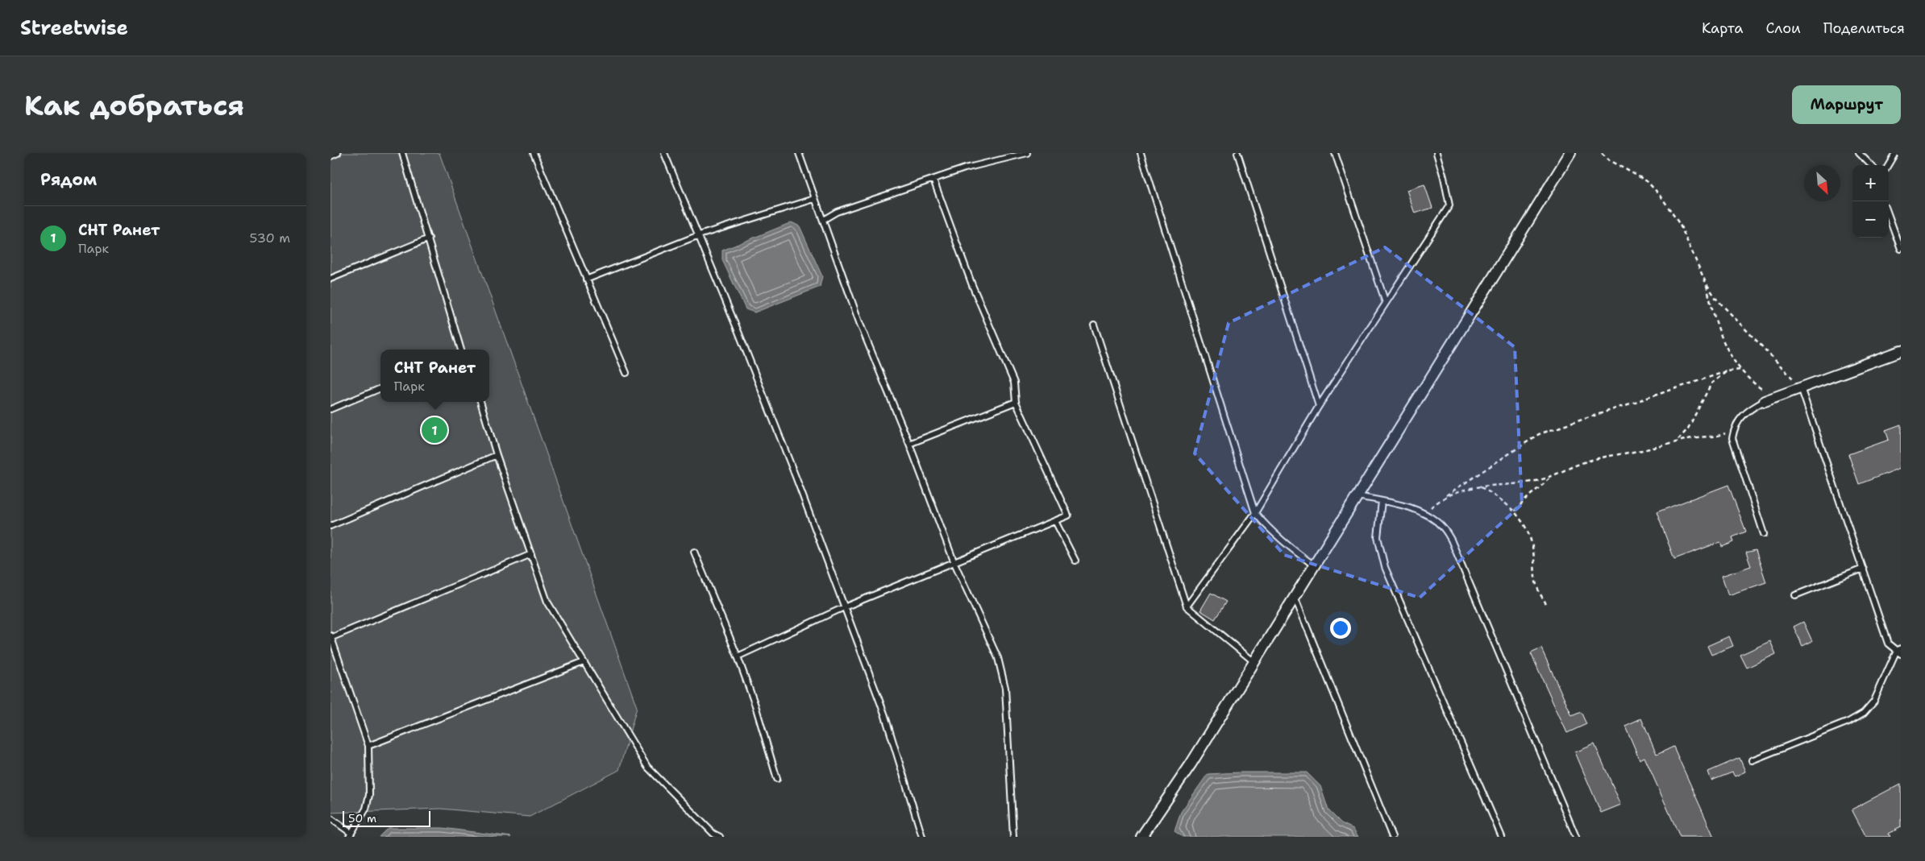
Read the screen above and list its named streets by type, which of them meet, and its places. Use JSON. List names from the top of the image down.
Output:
{
  "scale_bar": "50 m",
  "north": "bottom right",
  "page": {
    "header": "Streetwise",
    "nav": ["Карта", "Слои", "Поделиться"],
    "buttons": "Маршрут",
    "title": "Как добраться",
    "heading": "Рядом",
    "map_buttons": ["+", "−"],
    "list": [
      {
        "mark": "1",
        "name": "СНТ Ранет",
        "note": "Парк",
        "value": "530 m"
      }
    ],
    "popup": ["СНТ Ранет", "Парк"],
    "pins": "1",
    "scale": "50 m"
  }
}
